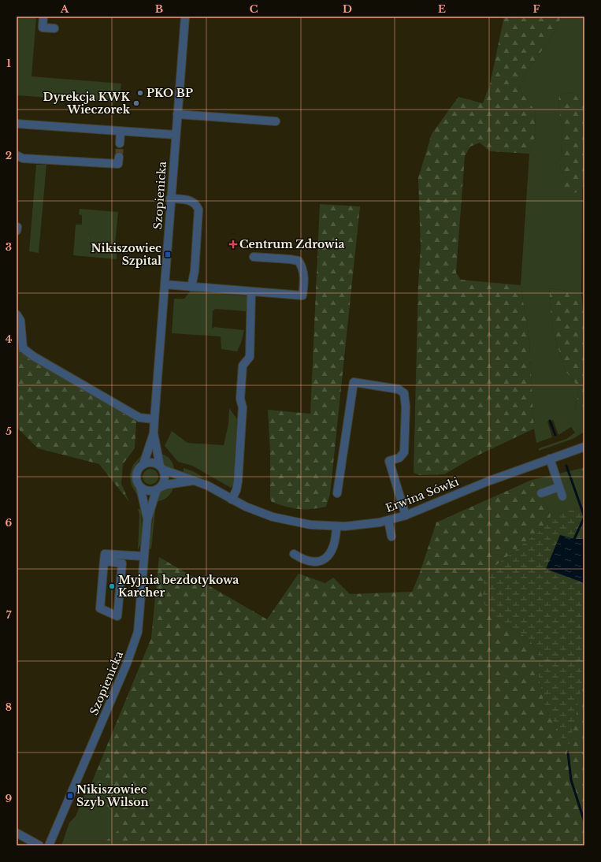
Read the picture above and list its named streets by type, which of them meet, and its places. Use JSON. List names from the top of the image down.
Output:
{
  "streets": {
    "street": ["Szopienicka", "Erwina Sówki"]
  },
  "crossings": [
    ["Szopienicka", "Erwina Sówki"]
  ],
  "places": {
    "other": ["PKO BP", "Dyrekcja KWK Wieczorek", "Myjnia bezdotykowa Karcher"],
    "health": ["Centrum Zdrowia"],
    "transit": ["Nikiszowiec Szpital", "Nikiszowiec Szyb Wilson"]
  },
  "grid": {
    "columns": [
      "A",
      "B",
      "C",
      "D",
      "E",
      "F"
    ],
    "rows": [
      "1",
      "2",
      "3",
      "4",
      "5",
      "6",
      "7",
      "8",
      "9"
    ]
  }
}
